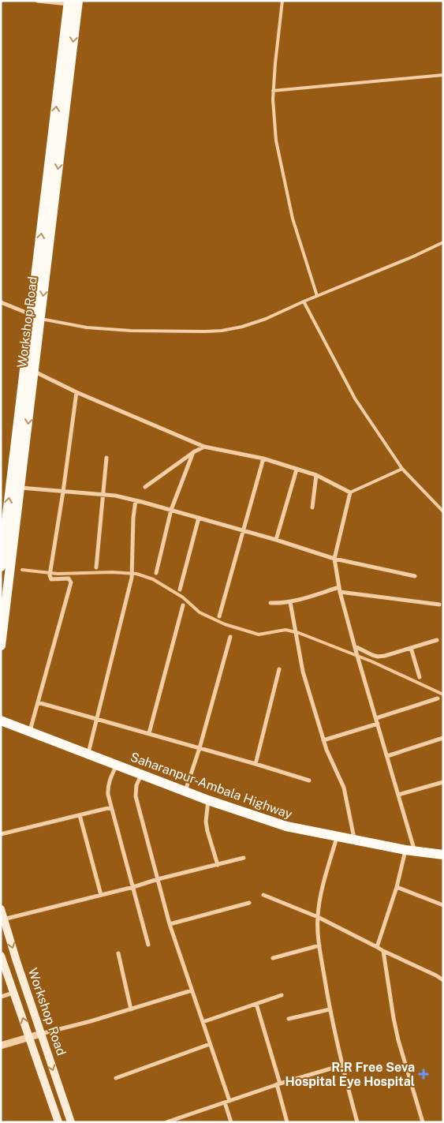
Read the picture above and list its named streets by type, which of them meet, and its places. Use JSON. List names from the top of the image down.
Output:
{
  "streets": {
    "main road": ["Workshop Road", "Saharanpur-Ambala Highway"]
  },
  "places": {
    "health": ["R.R Free Seva Hospital Eye Hospital"]
  }
}
